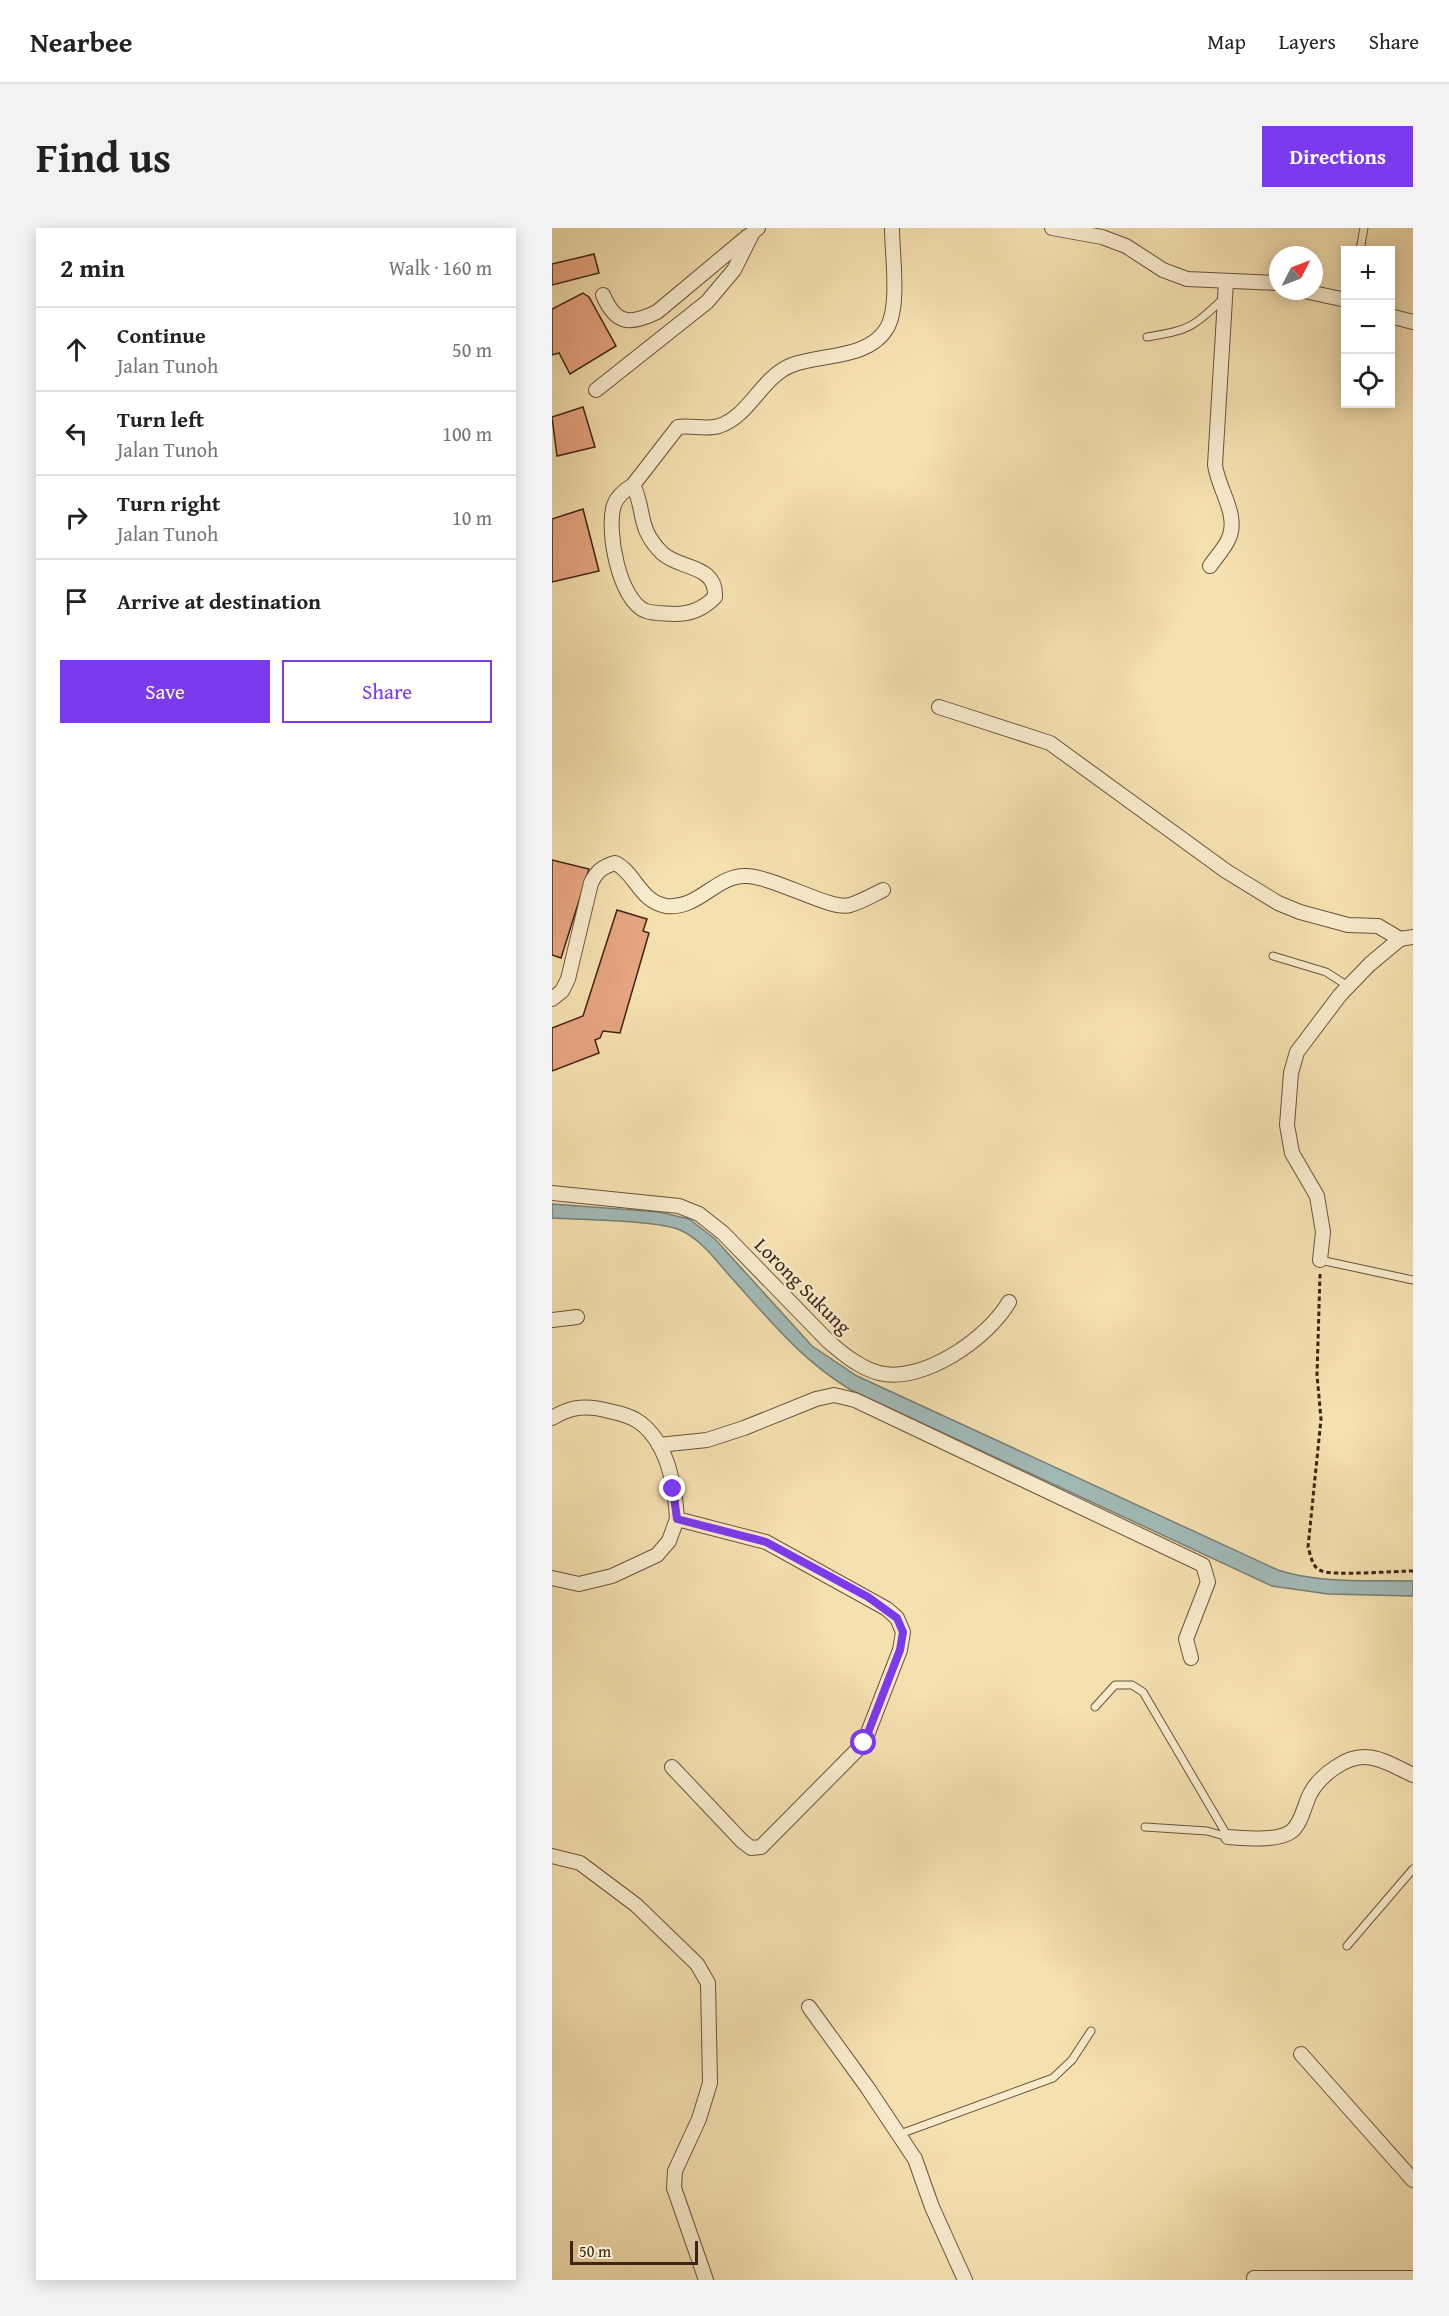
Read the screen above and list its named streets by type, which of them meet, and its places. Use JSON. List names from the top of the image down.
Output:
{
  "streets": {
    "street": ["Lorong Sukung"]
  },
  "scale_bar": "50 m",
  "north": "top right",
  "page": {
    "header": "Nearbee",
    "nav": ["Map", "Layers", "Share"],
    "title": "Find us",
    "buttons": [
      "Directions",
      ["Save", "Share"]
    ],
    "heading": ["2 min", "Walk · 160 m"],
    "map_buttons": ["+", "−"],
    "list": [
      ["Continue", "Jalan Tunoh", "50 m"],
      ["Turn left", "Jalan Tunoh", "100 m"],
      ["Turn right", "Jalan Tunoh", "10 m"],
      "Arrive at destination"
    ],
    "scale": "50 m"
  }
}
